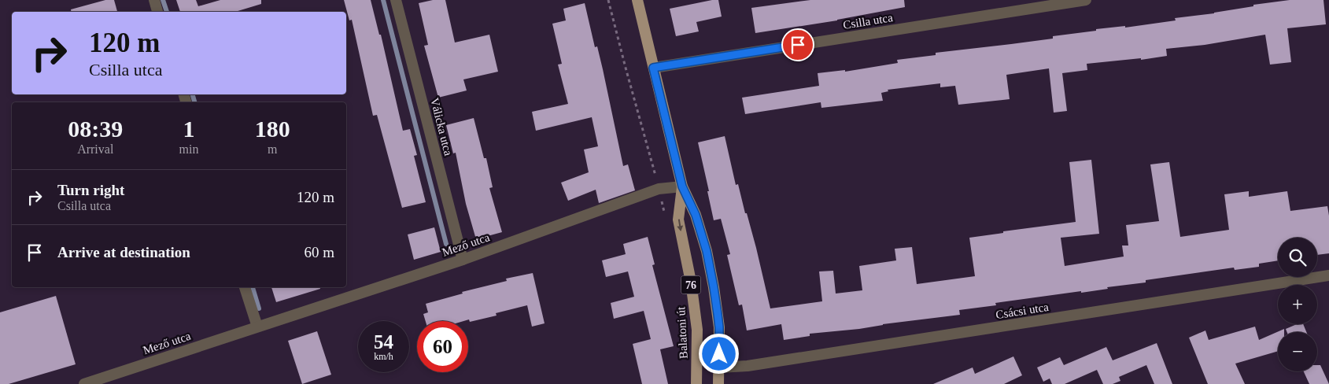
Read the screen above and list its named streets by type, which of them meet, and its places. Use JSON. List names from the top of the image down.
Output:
{
  "streets": {
    "main road": ["76", "Balatoni út"],
    "street": [
      "Csilla utca",
      "Válicka utca",
      "Mező utca",
      "Csácsi utca"
    ]
  },
  "crossings": [
    ["Csilla utca", "Balatoni út"],
    ["Válicka utca", "Mező utca"],
    ["Mező utca", "Balatoni út"],
    ["Csácsi utca", "Balatoni út"]
  ],
  "page": {
    "turn": ["120 m", "Csilla utca"],
    "eta": [
      "08:39",
      "Arrival",
      "1",
      "min",
      "180",
      "m"
    ],
    "list": [
      {
        "name": "Turn right",
        "note": "Csilla utca",
        "value": "120 m"
      },
      {
        "name": "Arrive at destination",
        "value": "60 m"
      }
    ],
    "map_buttons": ["+", "−"],
    "speed": "54 km/h",
    "limit": "60"
  }
}
